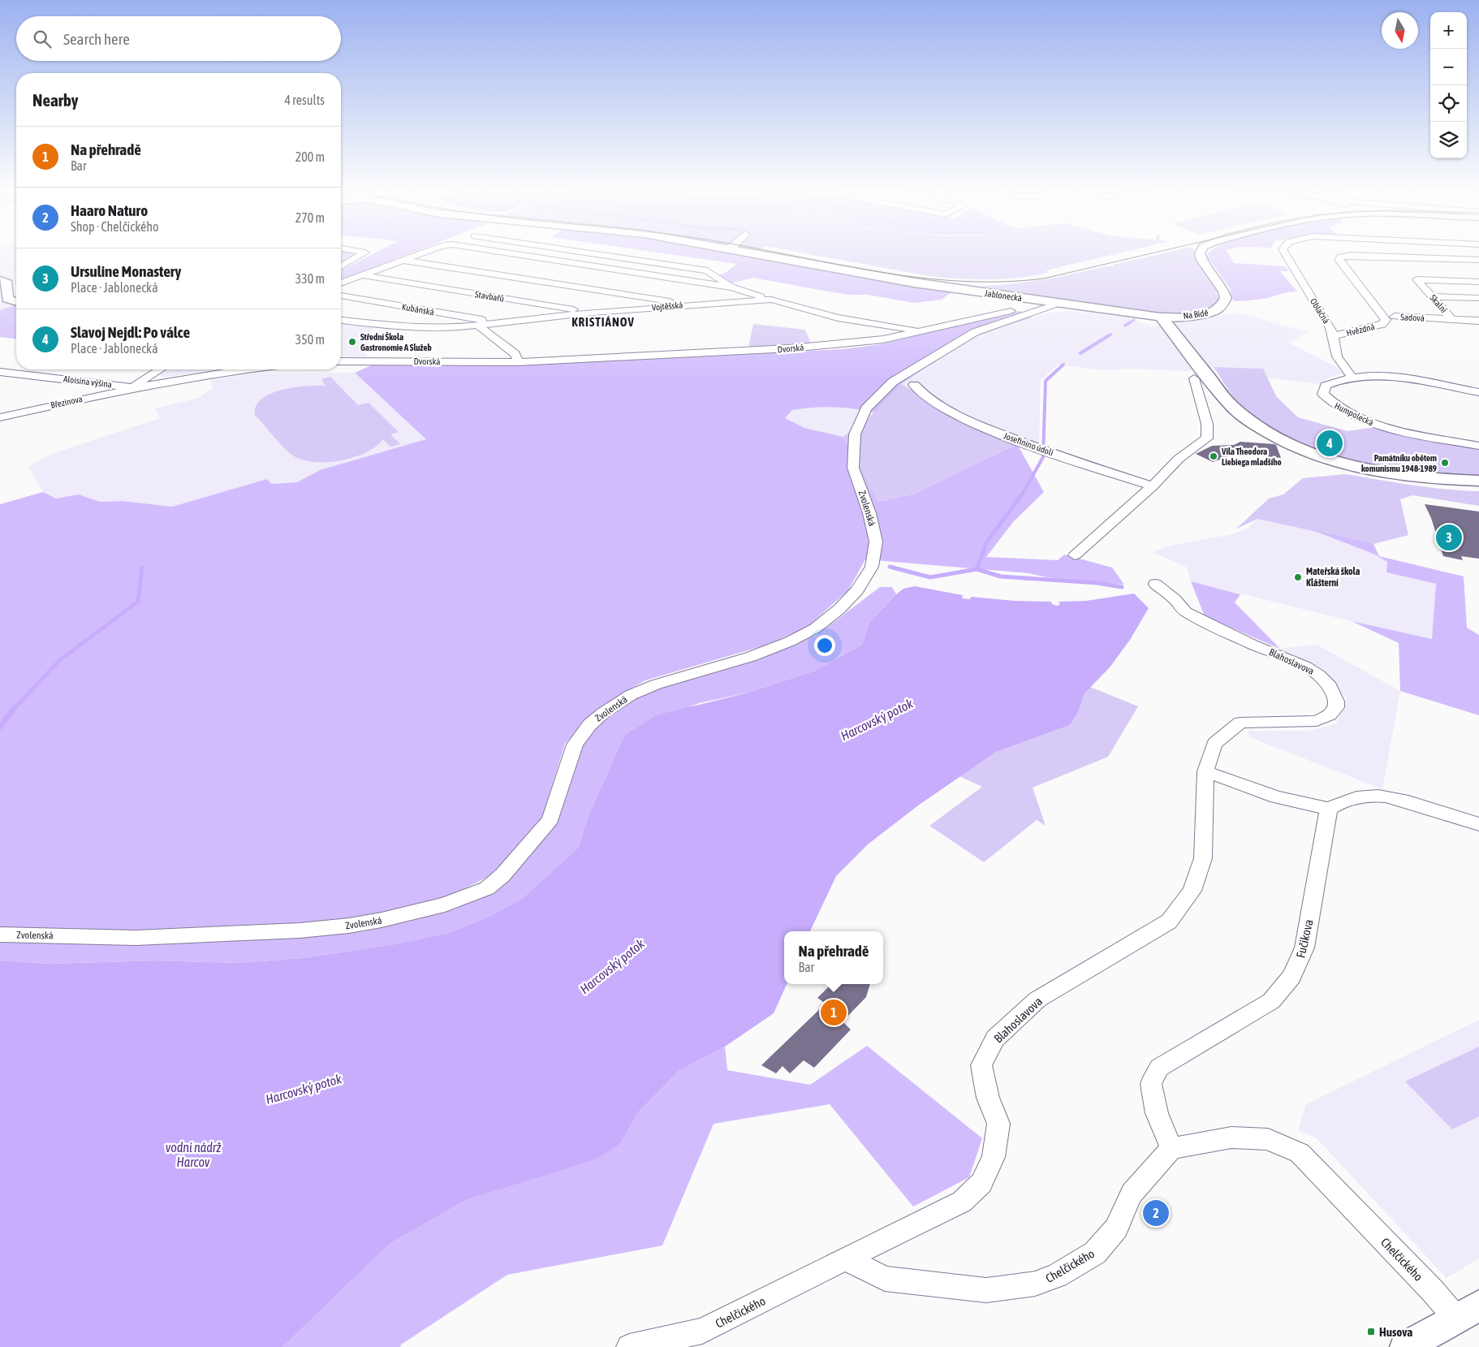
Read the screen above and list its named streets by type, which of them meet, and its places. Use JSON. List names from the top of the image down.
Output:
{
  "streets": {
    "main road": ["Jablonecká"],
    "street": [
      "Stavbařů",
      "Skalní",
      "Vojtěšská",
      "Kubánská",
      "Oblačná",
      "Na Bídě",
      "Sadová",
      "Hvězdná",
      "Dvorská",
      "Aloisina výšina",
      "Březinova",
      "Humpolecká",
      "Josefinino údolí",
      "Zvolenská",
      "Blahoslavova",
      "Fučíkova",
      "Chelčického"
    ]
  },
  "crossings": [
    ["Jablonecká", "Na Bídě"],
    ["Jablonecká", "Dvorská"],
    ["Jablonecká", "Zvolenská"],
    ["Stavbařů", "Vojtěšská"],
    ["Skalní", "Sadová"],
    ["Vojtěšská", "Kubánská"],
    ["Vojtěšská", "Dvorská"],
    ["Oblačná", "Hvězdná"],
    ["Dvorská", "Zvolenská"],
    ["Aloisina výšina", "Březinova"],
    ["Josefinino údolí", "Zvolenská"],
    ["Blahoslavova", "Chelčického"],
    ["Fučíkova", "Chelčického"]
  ],
  "districts": ["KRISTIÁNOV"],
  "water": ["Harcovský potok", "vodní nádrž Harcov"],
  "places": {
    "other": [
      "Střední Škola Gastronomie A Služeb",
      "Vila Theodora Liebiega mladšího",
      "Památníku obětem komunismu 1948-1989",
      "Mateřská škola Klášterní"
    ],
    "transit": ["Husova"]
  },
  "north": "bottom",
  "page": {
    "map_buttons": ["+", "−"],
    "search": "Search here",
    "heading": ["Nearby", "4 results"],
    "list": [
      {
        "mark": "1",
        "name": "Na přehradě",
        "note": "Bar",
        "value": "200 m"
      },
      {
        "mark": "2",
        "name": "Haaro Naturo",
        "note": "Shop · Chelčického",
        "value": "270 m"
      },
      {
        "mark": "3",
        "name": "Ursuline Monastery",
        "note": "Place · Jablonecká",
        "value": "330 m"
      },
      {
        "mark": "4",
        "name": "Slavoj Nejdl: Po válce",
        "note": "Place · Jablonecká",
        "value": "350 m"
      }
    ],
    "pins": [
      "4",
      "3",
      "1",
      "2"
    ],
    "popup": ["Na přehradě", "Bar"]
  }
}
